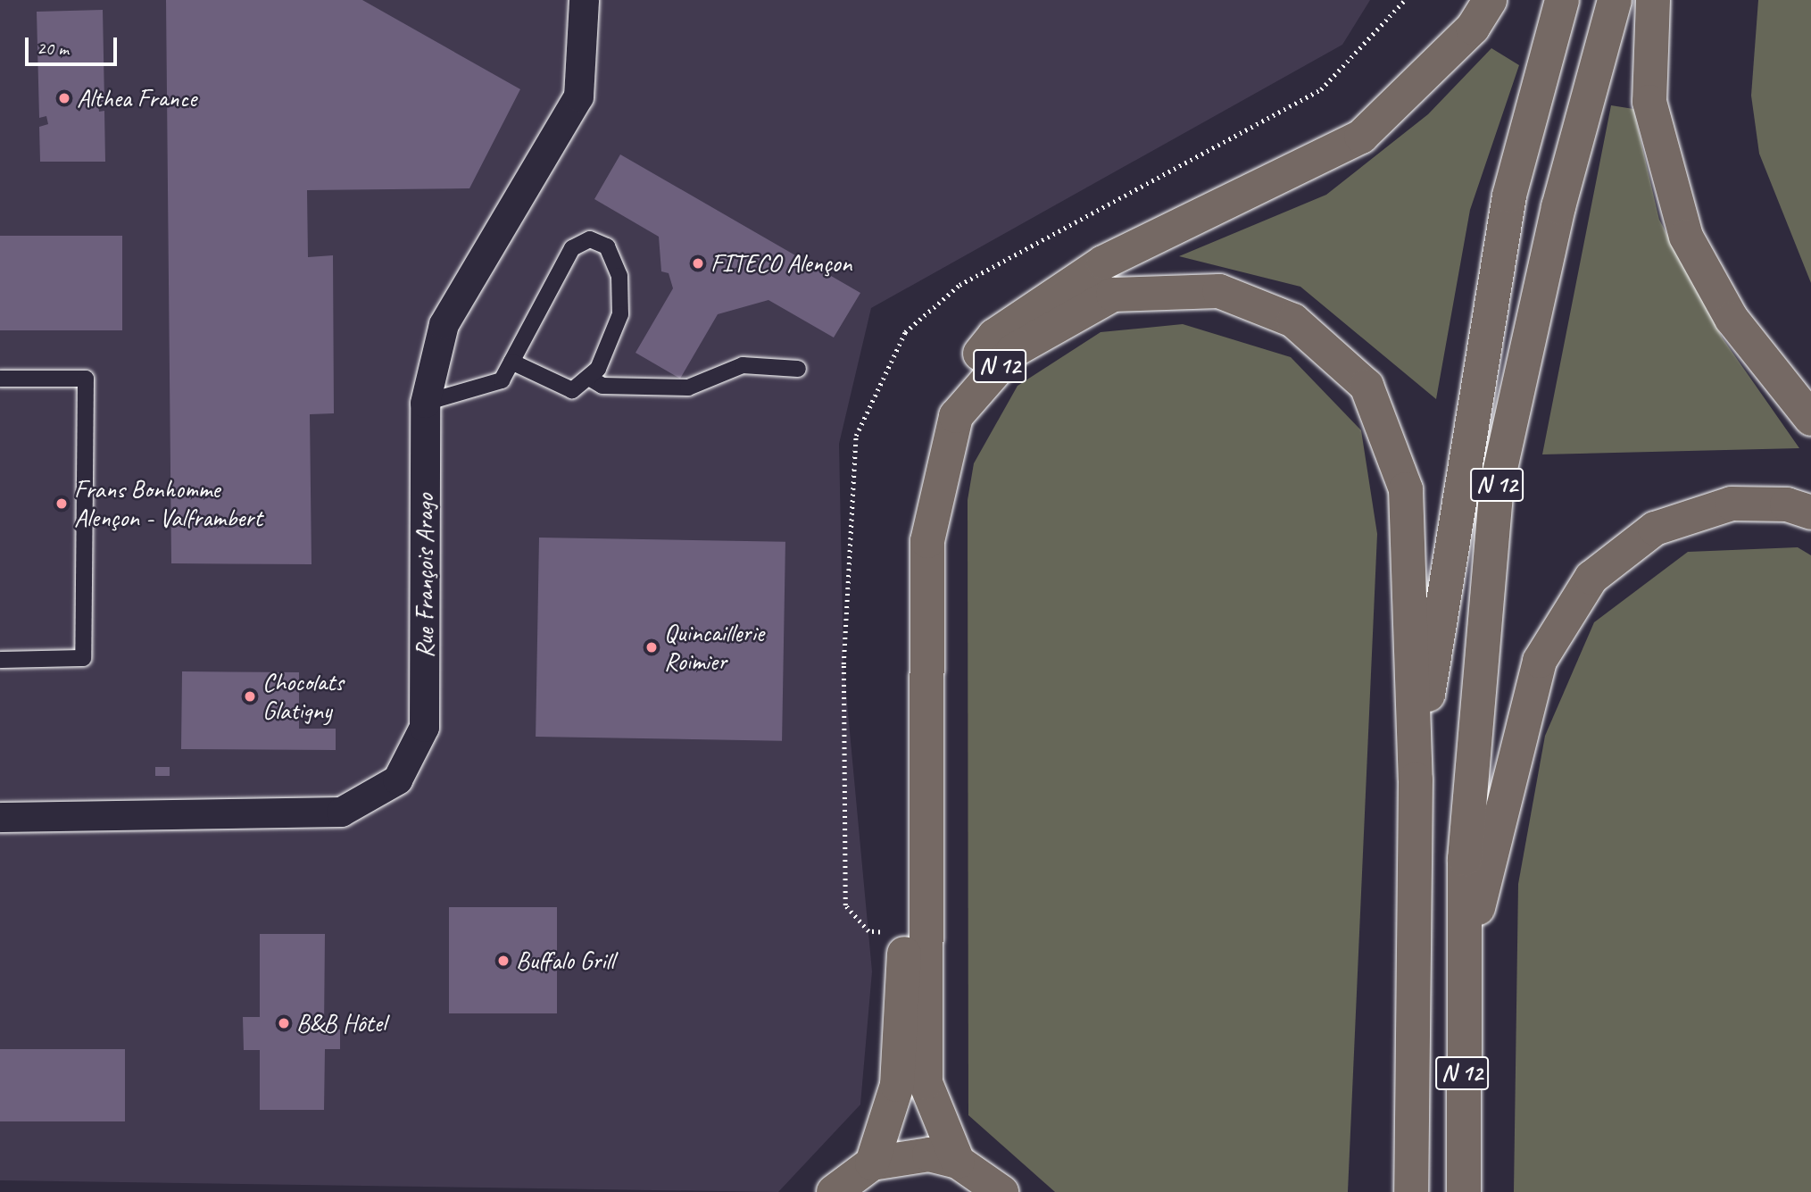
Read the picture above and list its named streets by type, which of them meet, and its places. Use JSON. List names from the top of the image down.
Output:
{
  "streets": {
    "main road": ["N 12"],
    "street": ["Rue François Arago"]
  },
  "places": [
    "Althea France",
    "FITECO Alençon",
    "Frans Bonhomme Alençon - Valframbert",
    "Quincaillerie Roimier",
    "Chocolats Glatigny",
    "Buffalo Grill",
    "B&B Hôtel"
  ],
  "scale_bar": "20 m"
}
